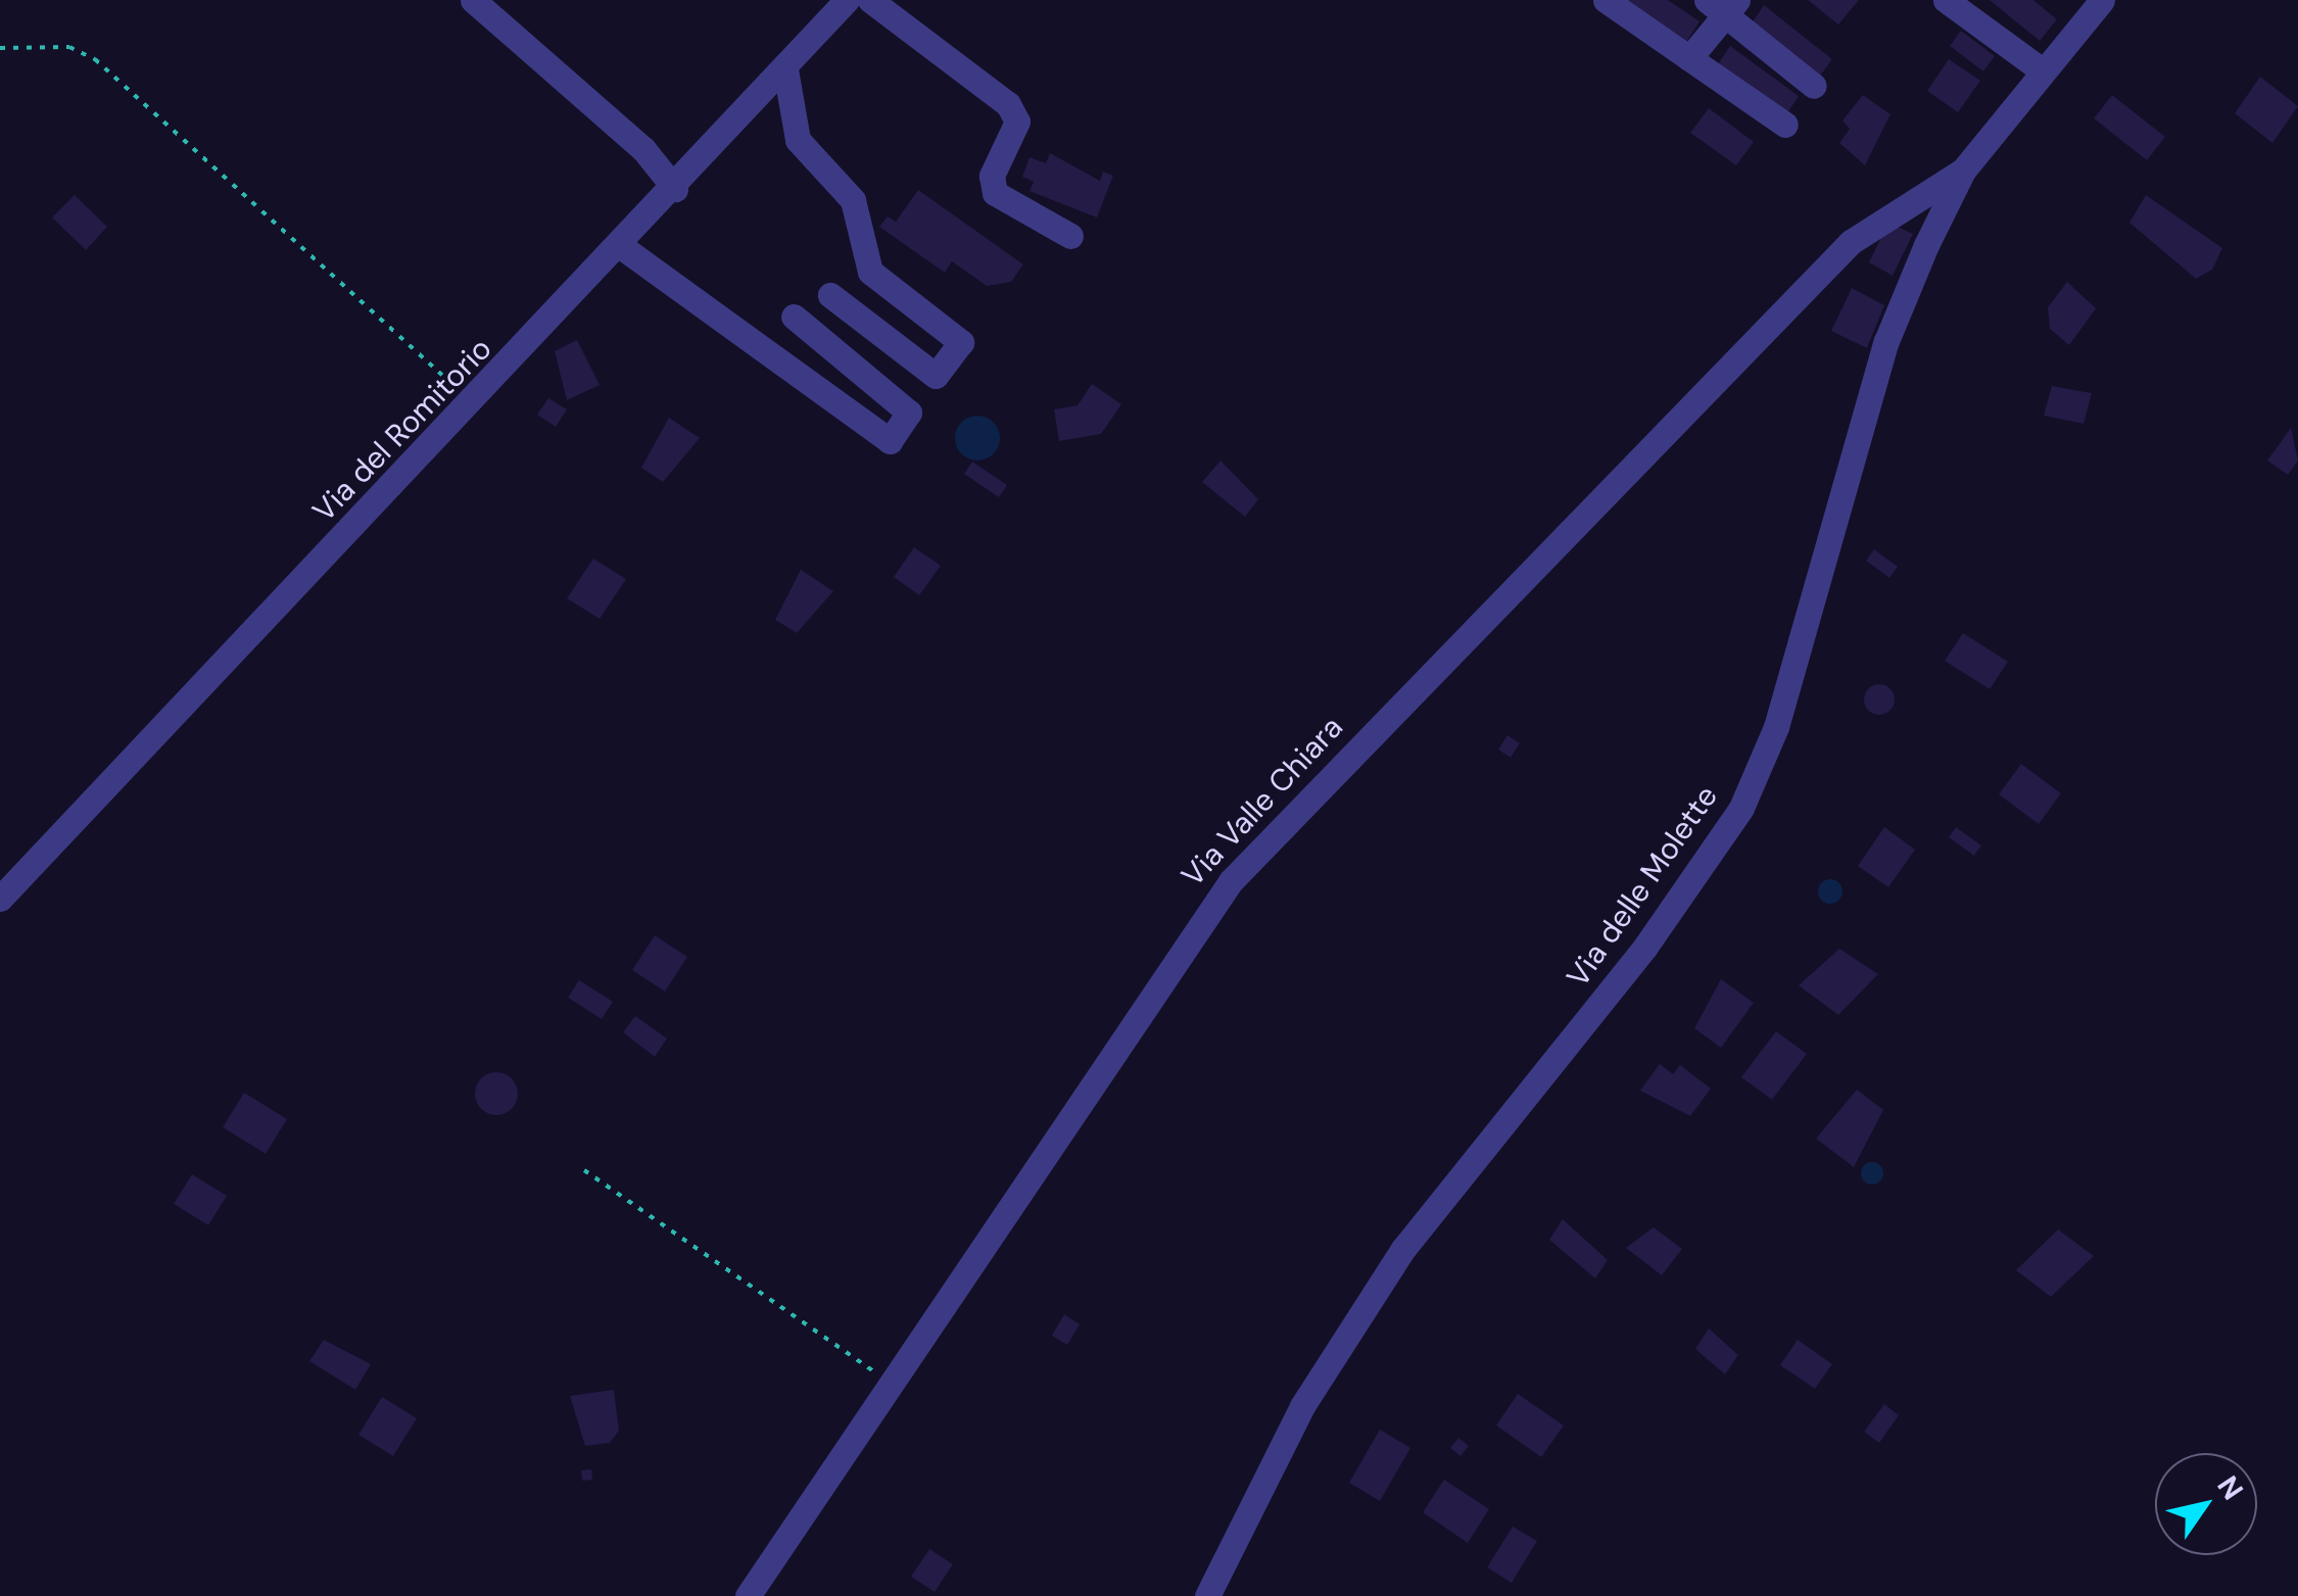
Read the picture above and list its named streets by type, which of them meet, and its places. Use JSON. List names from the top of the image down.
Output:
{
  "streets": {
    "street": ["Via del Romitorio", "Via Valle Chiara", "Via delle Molette"]
  },
  "crossings": [
    ["Via Valle Chiara", "Via delle Molette"]
  ],
  "north": "top right"
}
